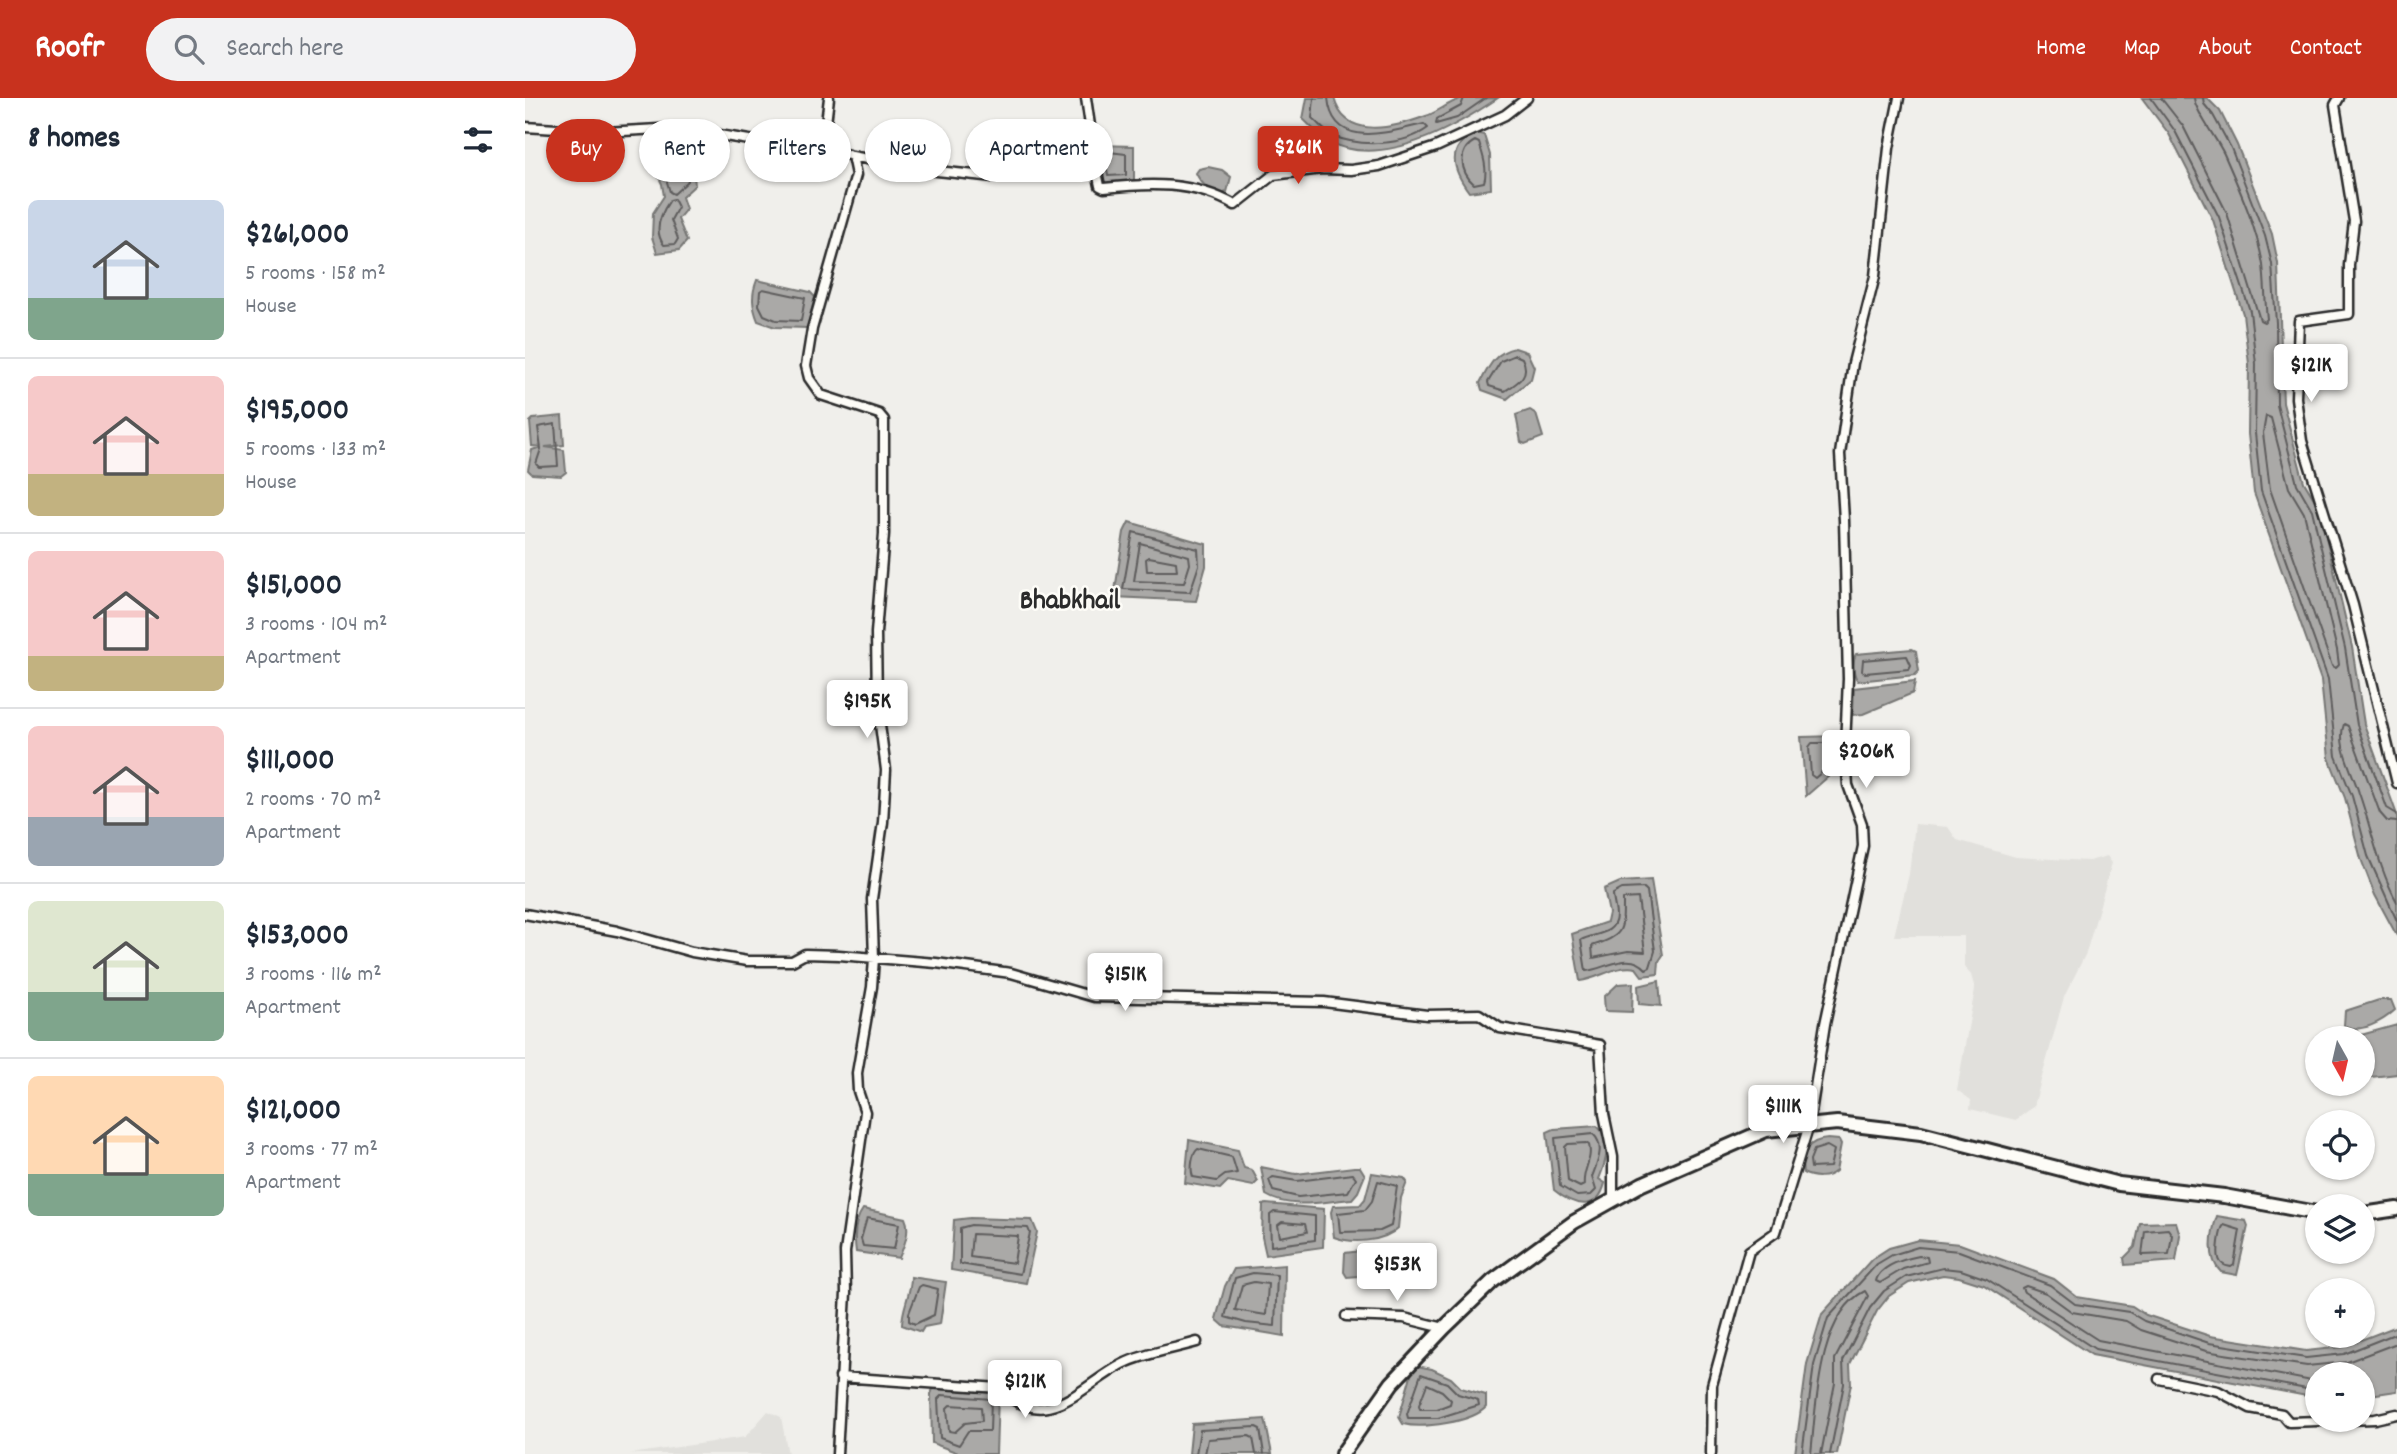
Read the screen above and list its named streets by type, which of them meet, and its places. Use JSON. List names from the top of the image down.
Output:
{
  "districts": ["Bhabkhail"],
  "north": "bottom",
  "page": {
    "header": "Roofr",
    "search": "Search here",
    "nav": [
      "Home",
      "Map",
      "About",
      "Contact"
    ],
    "heading": "8 homes",
    "chip": [
      "Buy",
      "Rent",
      "Filters",
      "New",
      "Apartment"
    ],
    "price": [
      "$261K",
      "$121K",
      "$195K",
      "$206K",
      "$151K",
      "$111K",
      "$153K",
      "$121K"
    ],
    "list": [
      {
        "name": "$261,000",
        "note": "5 rooms · 158 m² · House"
      },
      {
        "name": "$195,000",
        "note": "5 rooms · 133 m² · House"
      },
      {
        "name": "$151,000",
        "note": "3 rooms · 104 m² · Apartment"
      },
      {
        "name": "$111,000",
        "note": "2 rooms · 70 m² · Apartment"
      },
      {
        "name": "$153,000",
        "note": "3 rooms · 116 m² · Apartment"
      },
      {
        "name": "$121,000",
        "note": "3 rooms · 77 m² · Apartment"
      }
    ],
    "map_buttons": ["+", "−"]
  }
}
